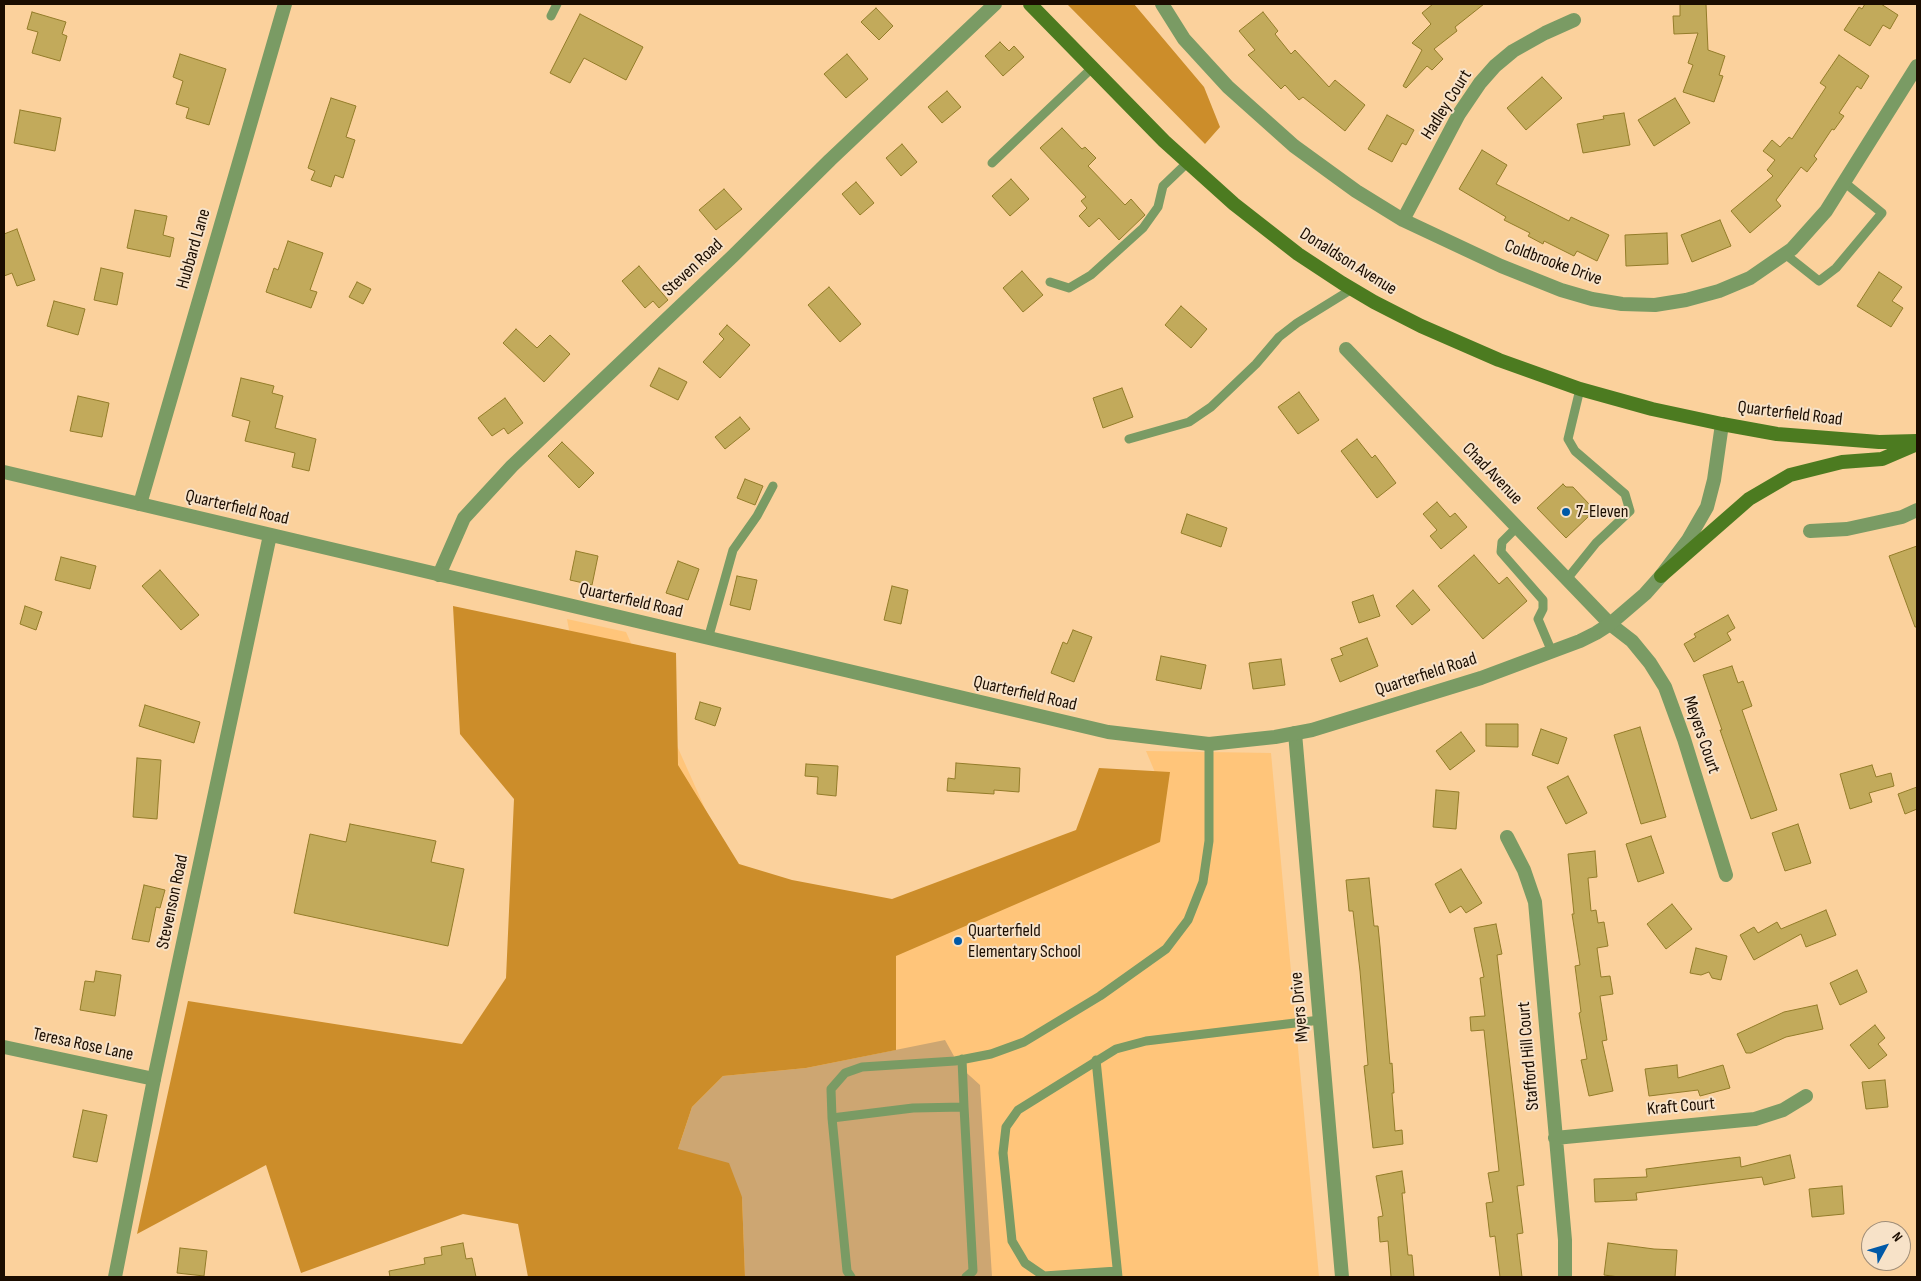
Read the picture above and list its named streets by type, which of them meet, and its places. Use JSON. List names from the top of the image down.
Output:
{
  "streets": {
    "main road": ["Donaldson Avenue", "Quarterfield Road"],
    "street": [
      "Hadley Court",
      "Hubbard Lane",
      "Coldbrooke Drive",
      "Steven Road",
      "Chad Avenue",
      "Meyers Court",
      "Stevenson Road",
      "Myers Drive",
      "Teresa Rose Lane",
      "Stafford Hill Court",
      "Kraft Court"
    ]
  },
  "crossings": [
    ["Hadley Court", "Coldbrooke Drive"],
    ["Hubbard Lane", "Quarterfield Road"],
    ["Donaldson Avenue", "Quarterfield Road"],
    ["Steven Road", "Quarterfield Road"],
    ["Quarterfield Road", "Chad Avenue"],
    ["Quarterfield Road", "Meyers Court"],
    ["Quarterfield Road", "Stevenson Road"],
    ["Quarterfield Road", "Myers Drive"],
    ["Chad Avenue", "Meyers Court"],
    ["Stevenson Road", "Teresa Rose Lane"],
    ["Stafford Hill Court", "Kraft Court"]
  ],
  "places": ["7-Eleven", "Quarterfield Elementary School"],
  "north": "top right"
}
